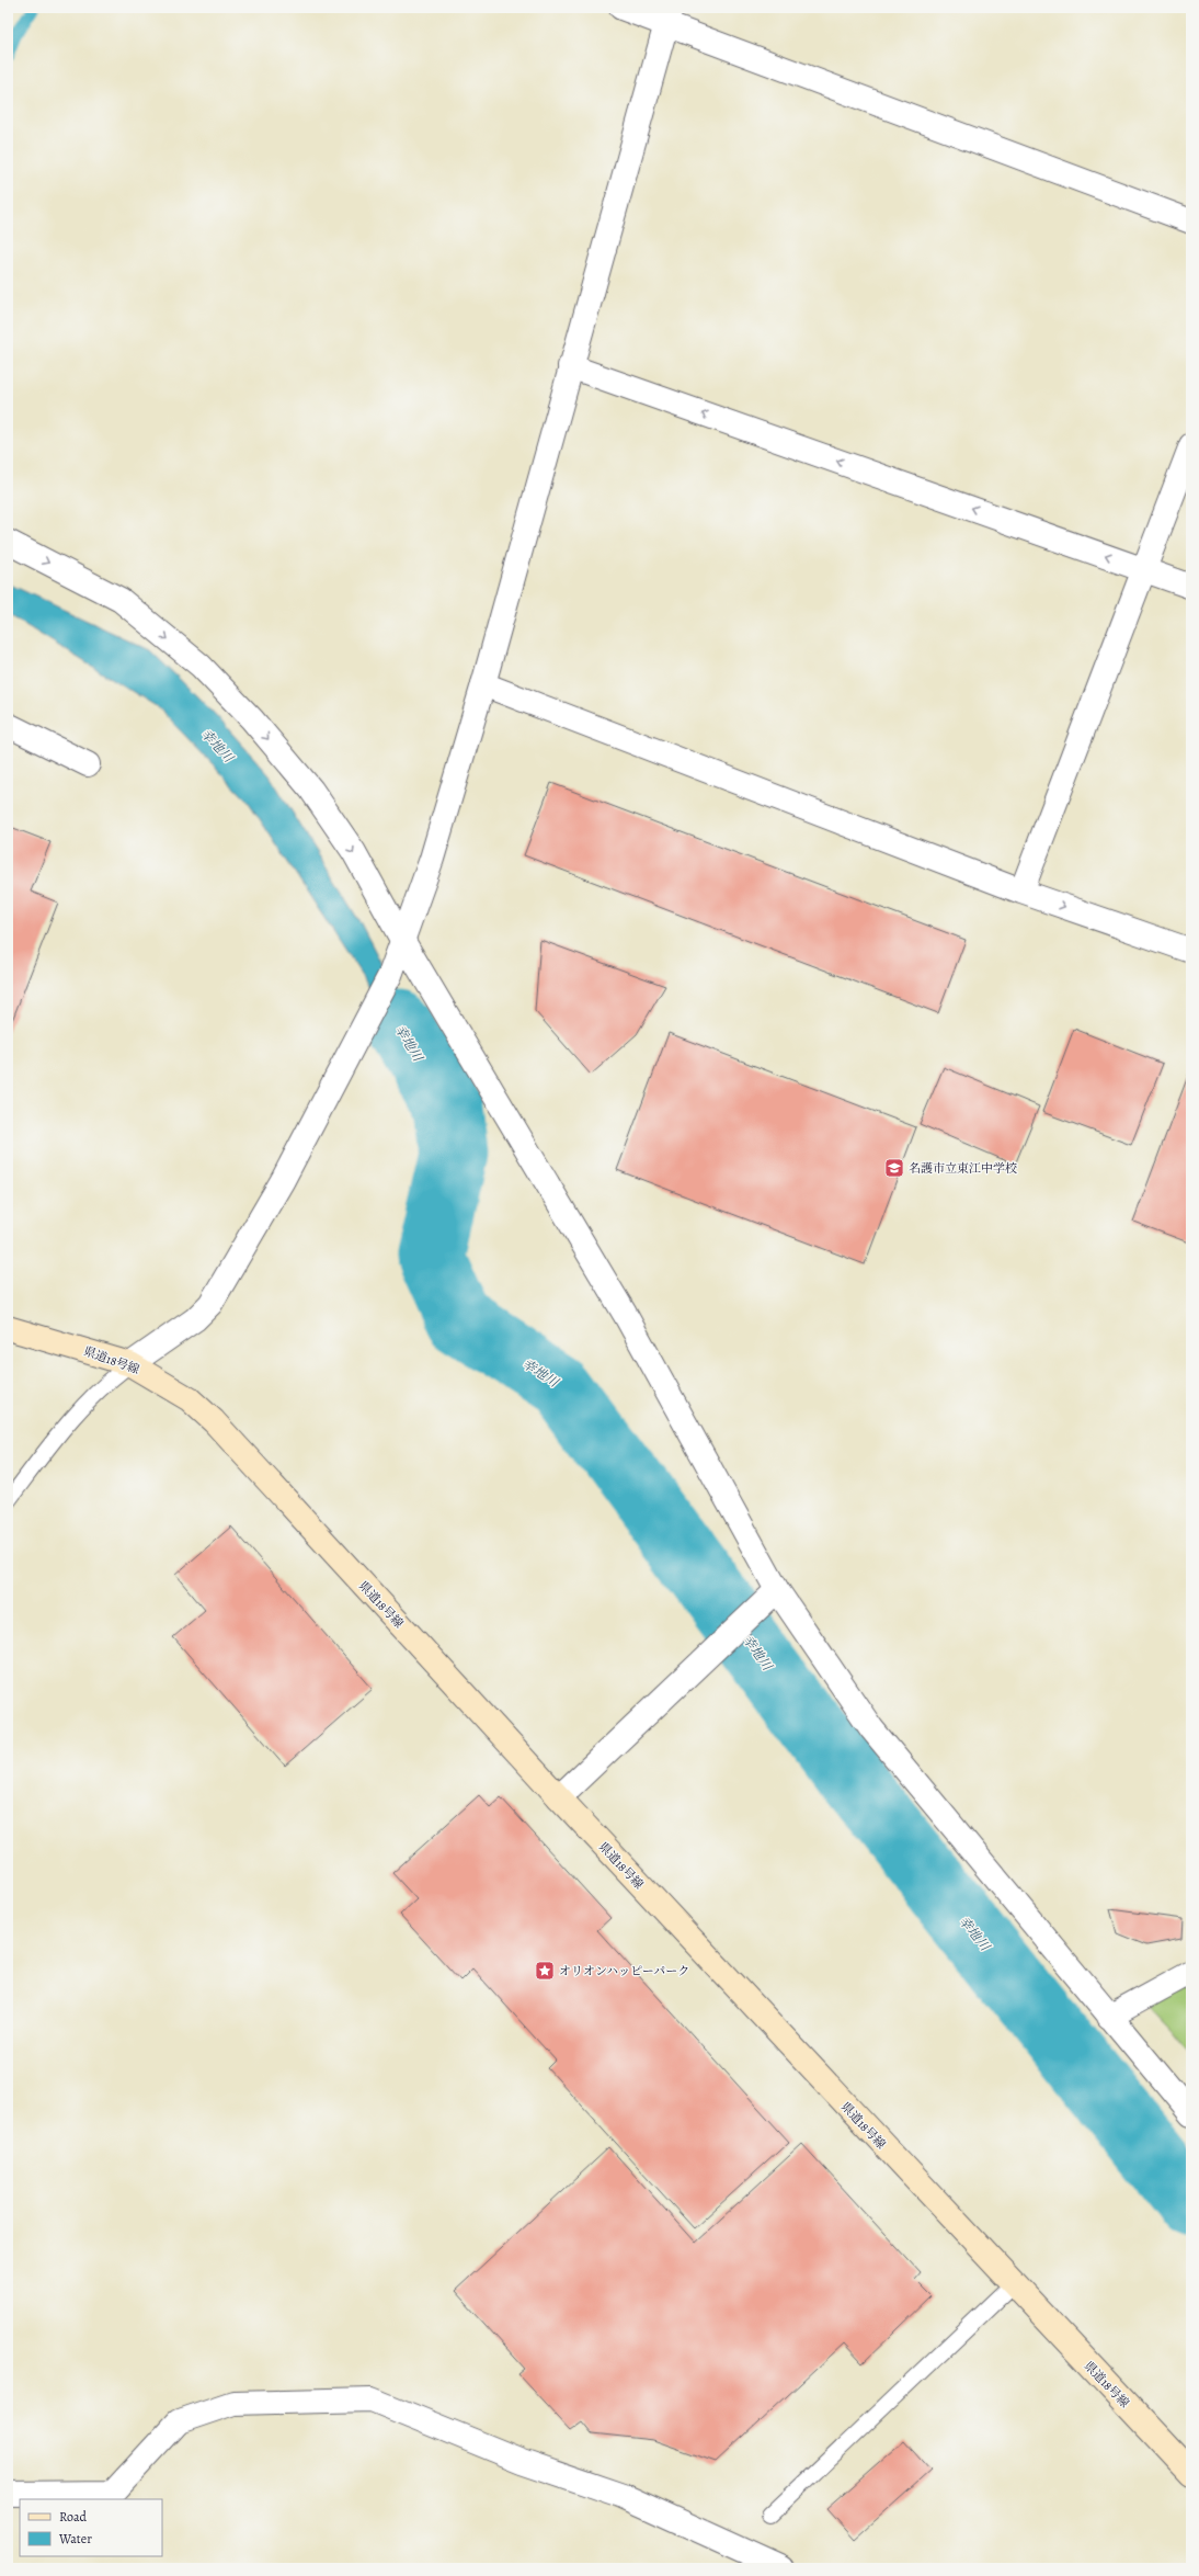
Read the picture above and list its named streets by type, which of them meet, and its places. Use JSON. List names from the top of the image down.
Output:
{
  "streets": {
    "main road": ["県道18号線"]
  },
  "water": ["幸地川"],
  "places": {
    "school or university": ["名護市立東江中学校"],
    "place": ["オリオンハッピーパーク"]
  },
  "legend": ["Road", "Water"]
}
